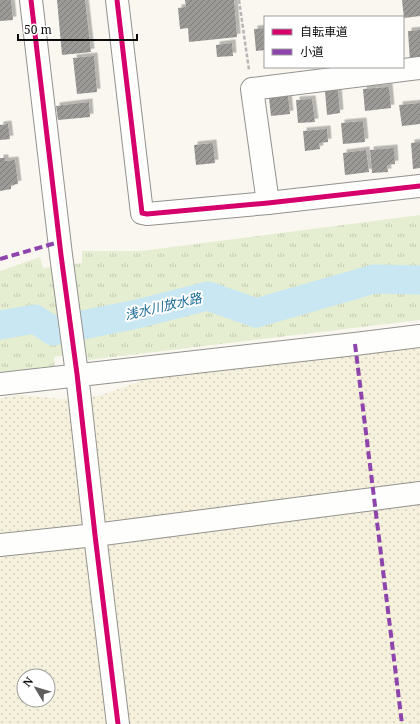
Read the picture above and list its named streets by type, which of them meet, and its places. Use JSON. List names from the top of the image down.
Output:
{
  "water": ["浅水川放水路"],
  "legend": ["自転車道", "小道"],
  "scale_bar": "50 m",
  "north": "top left"
}
